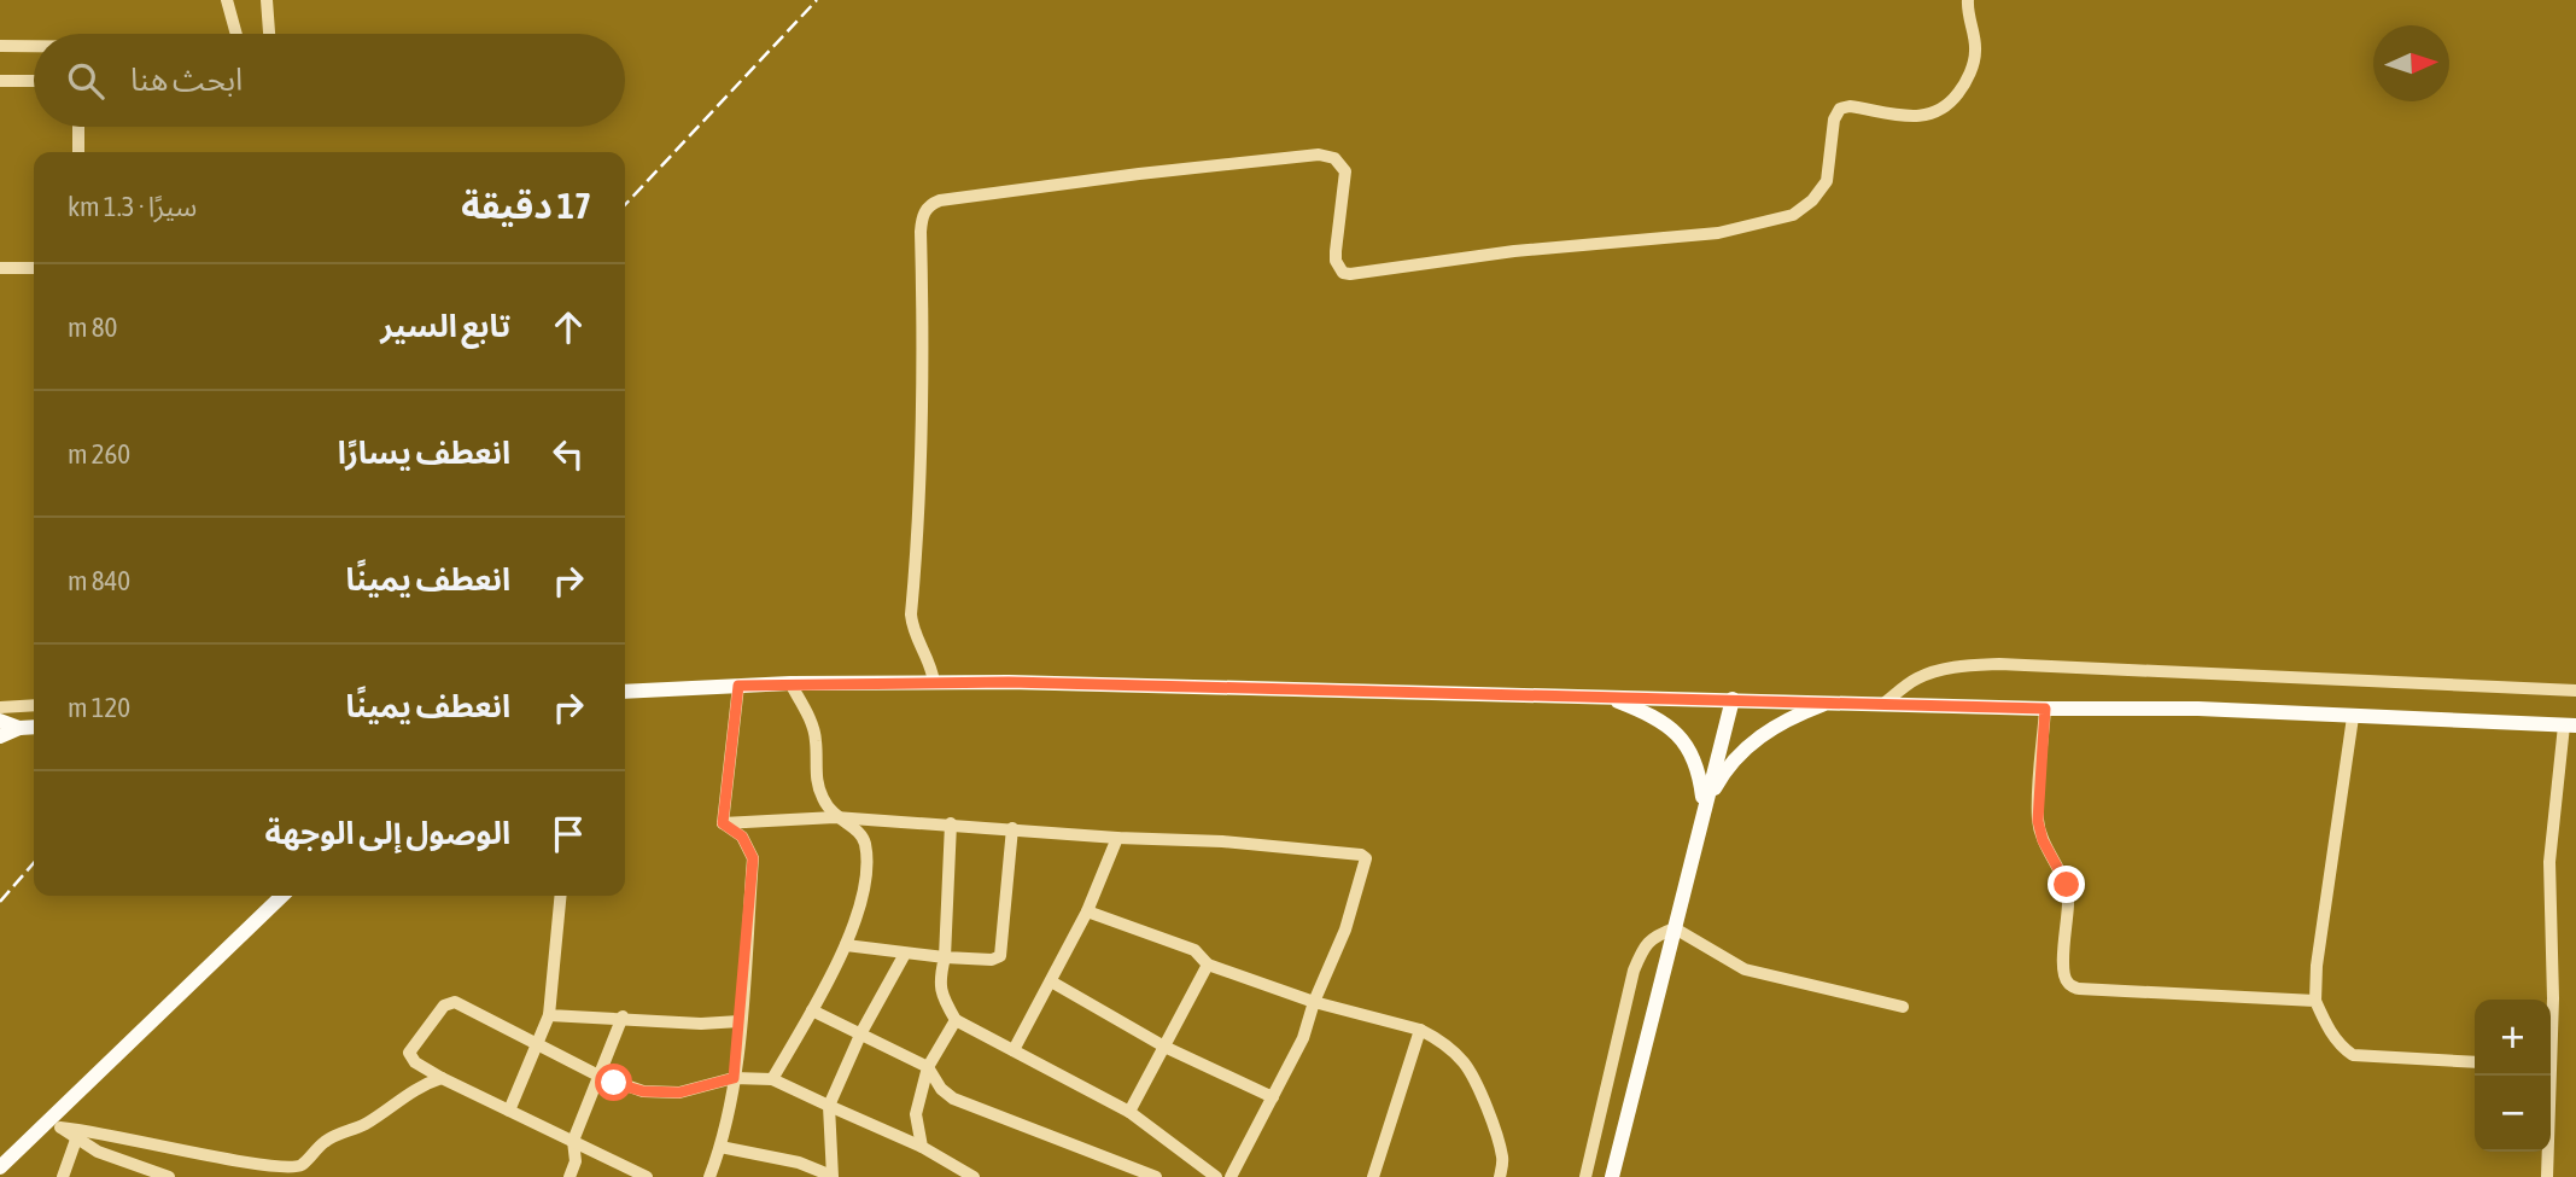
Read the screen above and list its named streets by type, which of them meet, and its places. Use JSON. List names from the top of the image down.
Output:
{
  "north": "right",
  "page": {
    "search": "ابحث هنا",
    "heading": ["17 دقيقة", "سيرًا · 1.3 km"],
    "list": [
      ["تابع السير", "80 m"],
      ["انعطف يسارًا", "260 m"],
      ["انعطف يمينًا", "840 m"],
      ["انعطف يمينًا", "120 m"],
      "الوصول إلى الوجهة"
    ],
    "map_buttons": ["+", "−"]
  }
}
